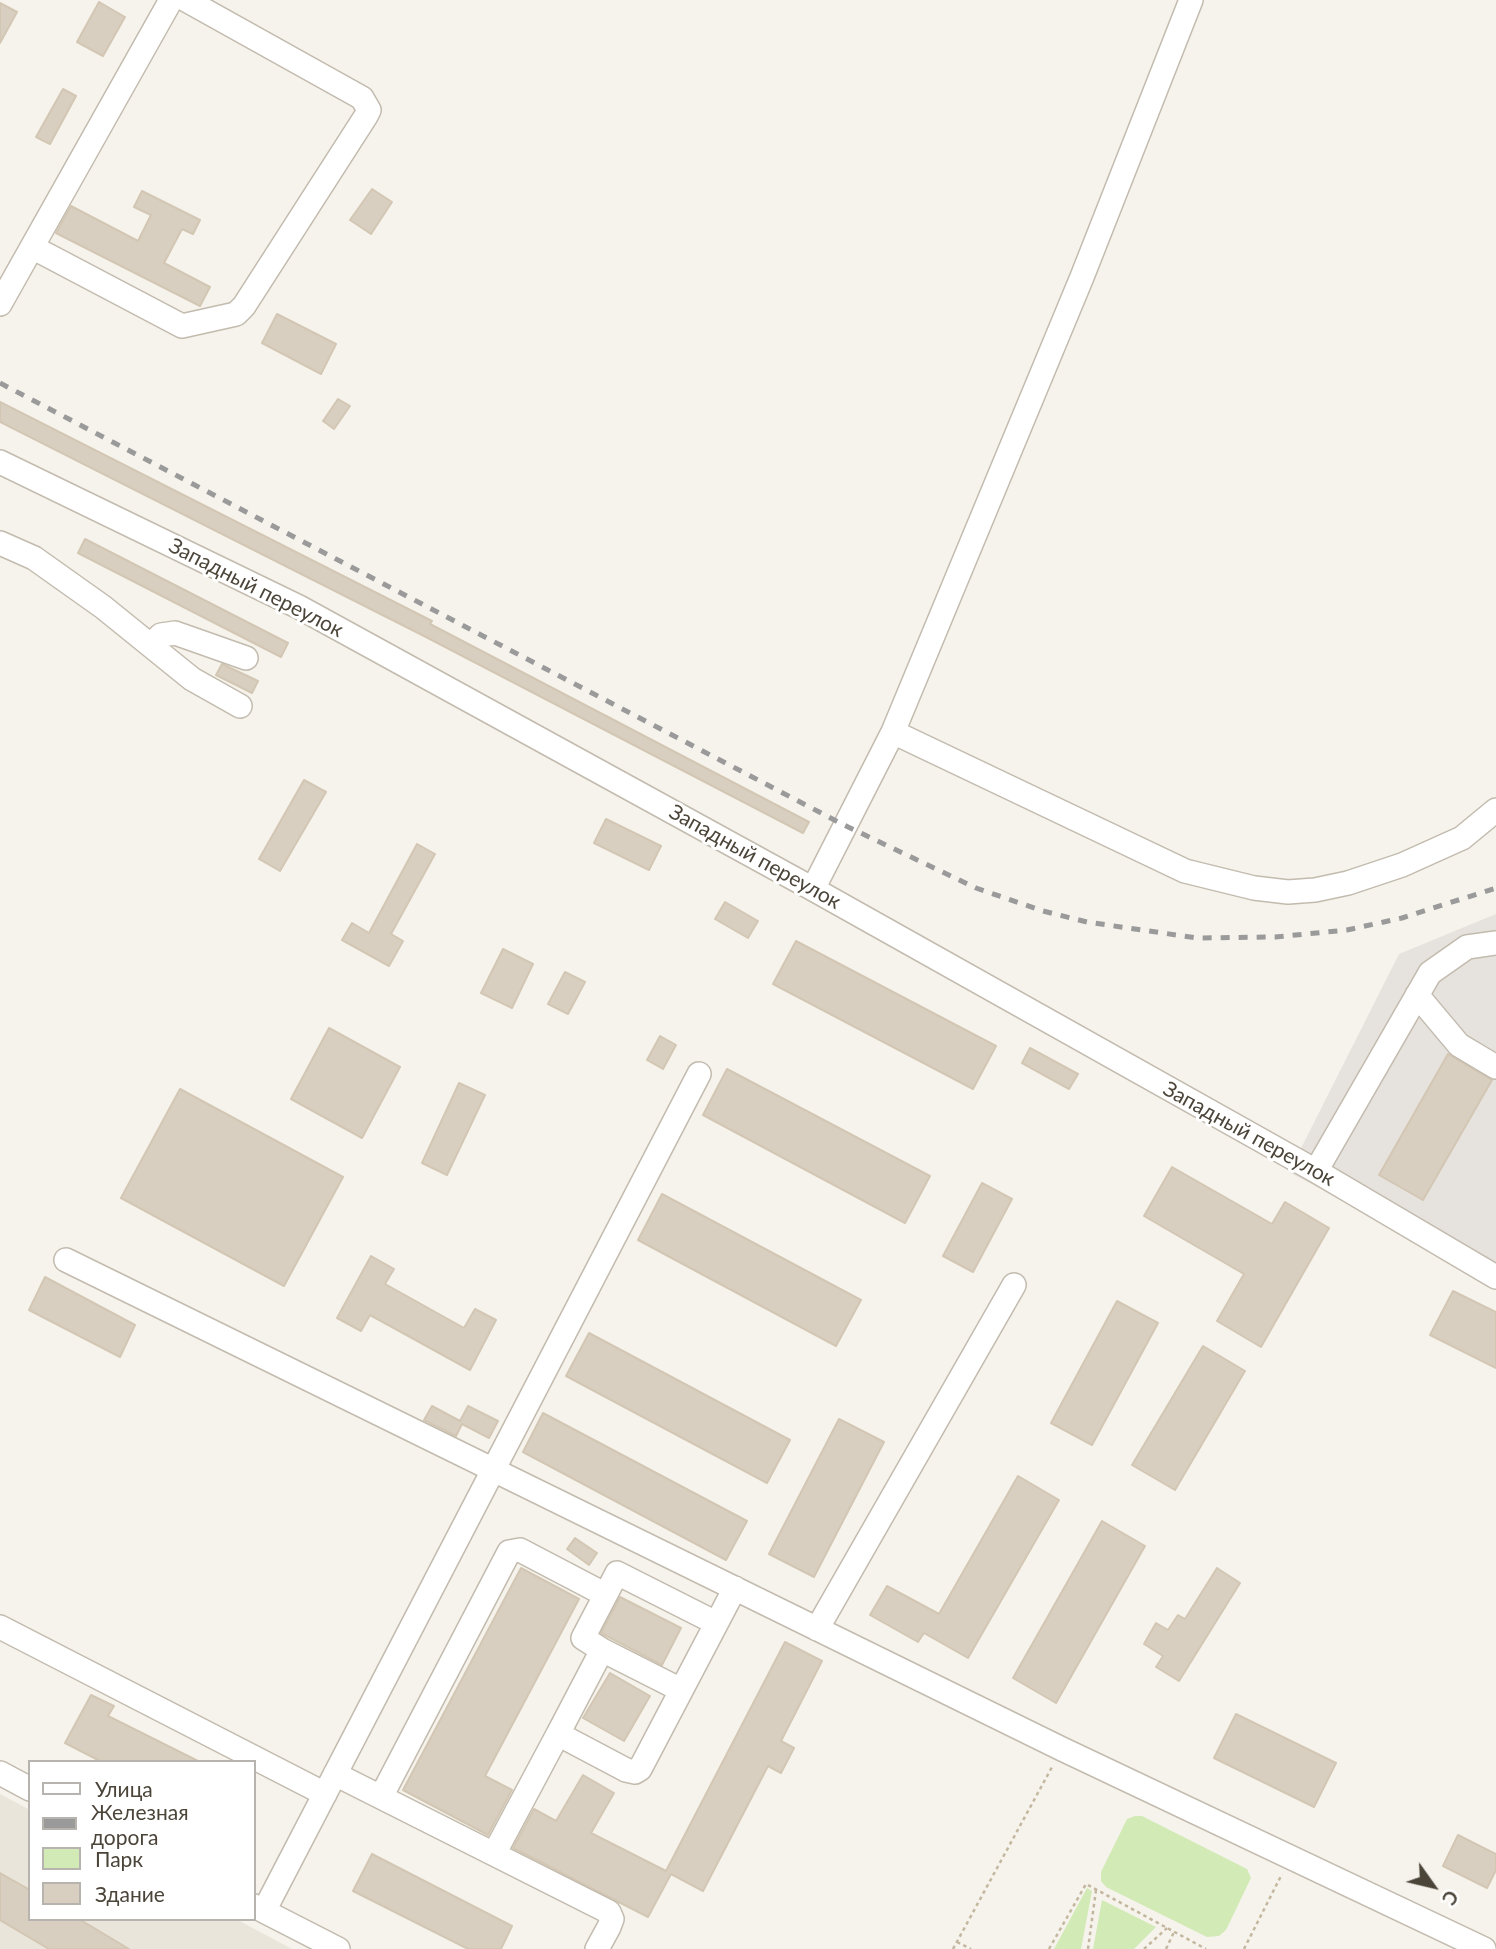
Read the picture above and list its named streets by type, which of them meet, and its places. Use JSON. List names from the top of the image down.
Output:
{
  "streets": {
    "street": ["Западный переулок"]
  },
  "legend": [
    "Улица",
    "Железная дорога",
    "Парк",
    "Здание"
  ],
  "north": "bottom right"
}
